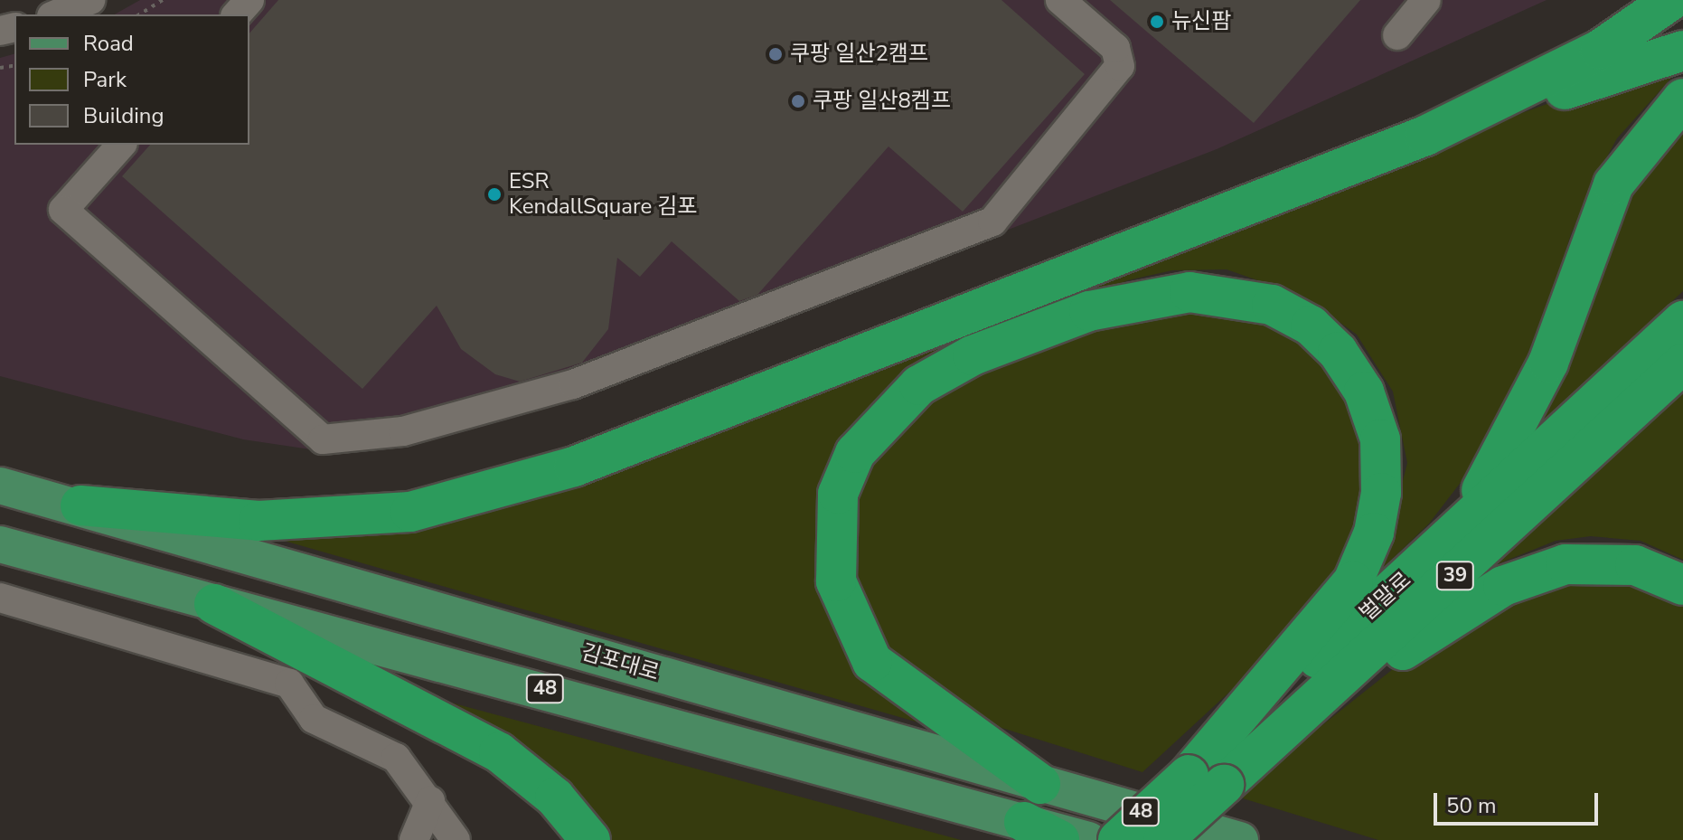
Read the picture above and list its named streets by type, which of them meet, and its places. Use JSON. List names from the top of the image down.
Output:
{
  "streets": {
    "highway": ["39", "벌말로"],
    "main road": ["김포대로", "48"]
  },
  "places": [
    "뉴신팜",
    "쿠팡 일산2캠프",
    "쿠팡 일산8켐프",
    "ESR KendallSquare 김포"
  ],
  "legend": ["Road", "Park", "Building"],
  "scale_bar": "50 m"
}
